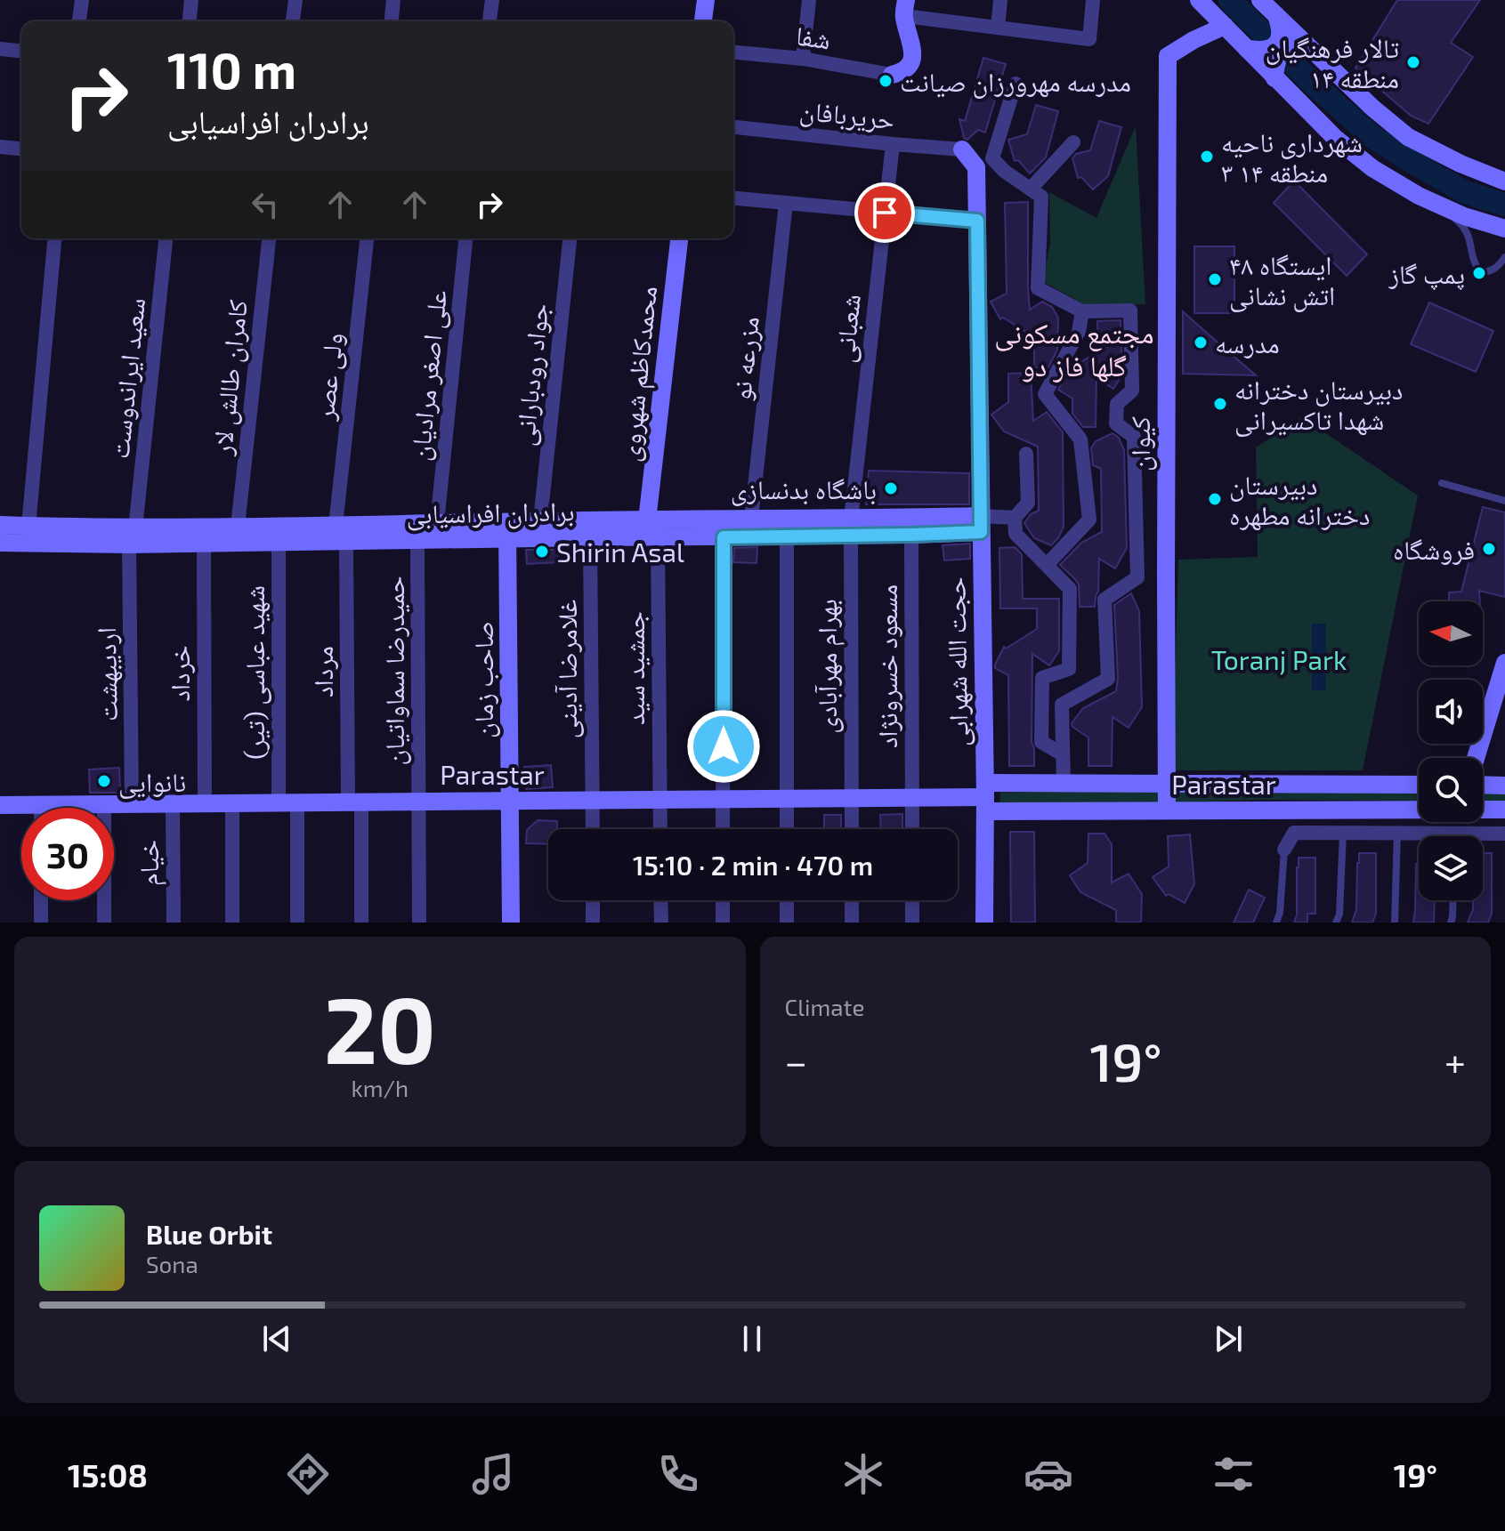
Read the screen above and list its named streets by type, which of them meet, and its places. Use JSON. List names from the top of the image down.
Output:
{
  "streets": {
    "street": [
      "شفا",
      "حریربافان",
      "شعبانی",
      "مزرعه نو",
      "محمدکاظم شهروی",
      "جواد رودبارانی",
      "علی اصغر مرادیان",
      "ولی عصر",
      "کامران طالش لار",
      "سعید ایراندوست",
      "کیوان",
      "برادران افراسیابی",
      "حجت الله شهرابی",
      "بهرام مهرآبادی",
      "مسعود خسرونژاد",
      "جمشید سید",
      "غلامرضا آدینی",
      "حمیدرضا سماواتیان",
      "مرداد",
      "شهید عباسی (تیر)",
      "خرداد",
      "اردیبهشت",
      "صاحب زمان",
      "Parastar",
      "خیام"
    ]
  },
  "crossings": [
    ["حریربافان", "شعبانی"],
    ["حریربافان", "حجت الله شهرابی"],
    ["شعبانی", "برادران افراسیابی"],
    ["شعبانی", "بهرام مهرآبادی"],
    ["مزرعه نو", "برادران افراسیابی"],
    ["محمدکاظم شهروی", "برادران افراسیابی"],
    ["جواد رودبارانی", "برادران افراسیابی"],
    ["علی اصغر مرادیان", "برادران افراسیابی"],
    ["ولی عصر", "برادران افراسیابی"],
    ["ولی عصر", "مرداد"],
    ["کامران طالش لار", "برادران افراسیابی"],
    ["سعید ایراندوست", "برادران افراسیابی"],
    ["سعید ایراندوست", "اردیبهشت"],
    ["کیوان", "Parastar"],
    ["برادران افراسیابی", "حجت الله شهرابی"],
    ["برادران افراسیابی", "بهرام مهرآبادی"],
    ["برادران افراسیابی", "مسعود خسرونژاد"],
    ["برادران افراسیابی", "جمشید سید"],
    ["برادران افراسیابی", "غلامرضا آدینی"],
    ["برادران افراسیابی", "حمیدرضا سماواتیان"],
    ["برادران افراسیابی", "مرداد"],
    ["برادران افراسیابی", "شهید عباسی (تیر)"],
    ["برادران افراسیابی", "خرداد"],
    ["برادران افراسیابی", "اردیبهشت"],
    ["برادران افراسیابی", "صاحب زمان"],
    ["حجت الله شهرابی", "Parastar"],
    ["بهرام مهرآبادی", "Parastar"],
    ["مسعود خسرونژاد", "Parastar"],
    ["جمشید سید", "Parastar"],
    ["غلامرضا آدینی", "Parastar"],
    ["حمیدرضا سماواتیان", "Parastar"],
    ["مرداد", "Parastar"],
    ["شهید عباسی (تیر)", "Parastar"],
    ["خرداد", "Parastar"],
    ["اردیبهشت", "Parastar"],
    ["صاحب زمان", "Parastar"],
    ["Parastar", "خیام"]
  ],
  "districts": ["مجتمع مسکونی گلها فاز دو"],
  "parks": ["Toranj Park"],
  "places": [
    "تالار فرهنگیان منطقه ۱۴",
    "مدرسه مهرورزان صیانت",
    "شهرداری ناحیه ۳ منطقه ۱۴",
    "پمپ گاز",
    "ایستگاه ۴۸ اتش نشانی",
    "مدرسه",
    "دبیرستان دخترانه شهدا تاکسیرانی",
    "باشگاه بدنسازی",
    "دبیرستان دخترانه مطهره",
    "فروشگاه",
    "Shirin Asal",
    "نانوایی"
  ],
  "north": "left",
  "page": {
    "turn": ["110 m", "برادران افراسیابی"],
    "limit": "30",
    "trip": "15:10 · 2 min · 470 m",
    "tile": [
      ["20", "km/h"],
      "Climate"
    ],
    "heat": ["−", "19°", "+"],
    "song": ["Blue Orbit", "Sona"],
    "tabs": ["15:08", "19°"]
  }
}
